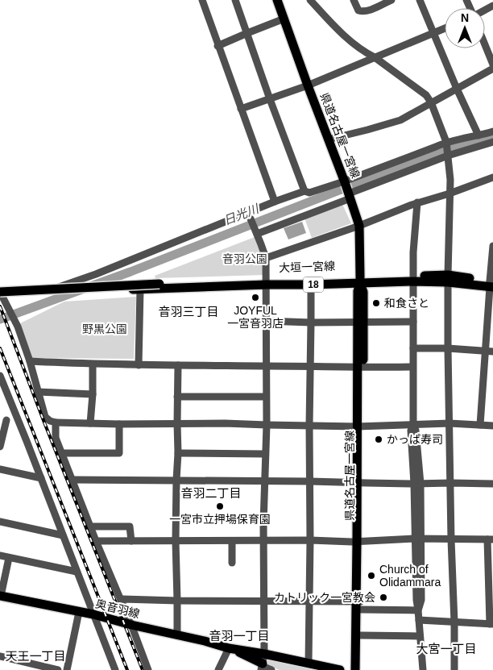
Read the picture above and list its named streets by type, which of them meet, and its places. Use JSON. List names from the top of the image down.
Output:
{
  "streets": {
    "main road": [
      "県道名古屋一宮線",
      "大垣一宮線",
      "18",
      "奥音羽線"
    ]
  },
  "crossings": [
    ["県道名古屋一宮線", "大垣一宮線"]
  ],
  "districts": [
    "音羽三丁目",
    "音羽二丁目",
    "音羽一丁目",
    "大宮一丁目",
    "天王一丁目"
  ],
  "water": ["日光川"],
  "parks": ["音羽公園", "野黒公園"],
  "places": [
    "JOYFUL 一宮音羽店",
    "和食さと",
    "かっぱ寿司",
    "一宮市立押場保育園",
    "Church of Olidammara",
    "カトリック一宮教会"
  ],
  "north": "top"
}
